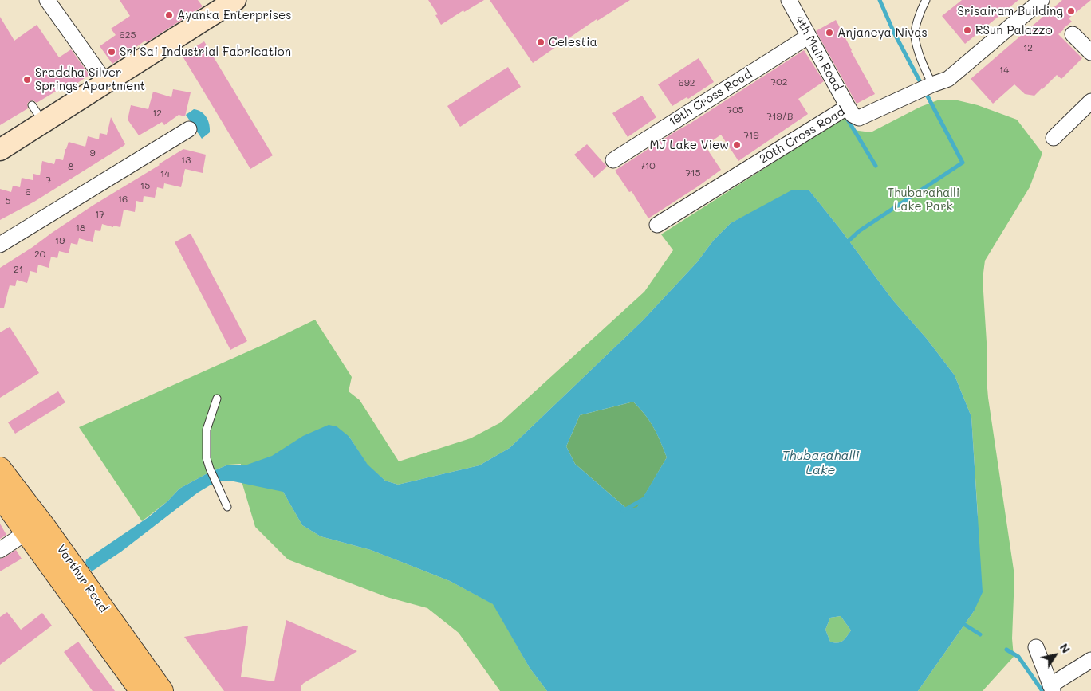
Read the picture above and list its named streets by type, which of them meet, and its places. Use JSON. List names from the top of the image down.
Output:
{
  "streets": {
    "main road": ["Varthur Road"],
    "street": ["4th Main Road", "19th Cross Road", "20th Cross Road"]
  },
  "crossings": [
    ["4th Main Road", "19th Cross Road"],
    ["4th Main Road", "20th Cross Road"]
  ],
  "water": ["Thubarahalli Lake"],
  "parks": ["Thubarahalli Lake Park"],
  "places": [
    "Srisairam Building",
    "Ayanka Enterprises",
    "RSun Palazzo",
    "Anjaneya Nivas",
    "Celestia",
    "Sri Sai Industrial Fabrication",
    "Sraddha Silver Springs Apartment",
    "MJ Lake View"
  ],
  "house_numbers": [
    "625",
    "12",
    "14",
    "702",
    "692",
    "705",
    "12",
    "719/B",
    "719",
    "9",
    "13",
    "710",
    "8",
    "715",
    "14",
    "7",
    "15",
    "6",
    "16",
    "5",
    "17",
    "18",
    "19",
    "20",
    "21"
  ],
  "north": "top right"
}
